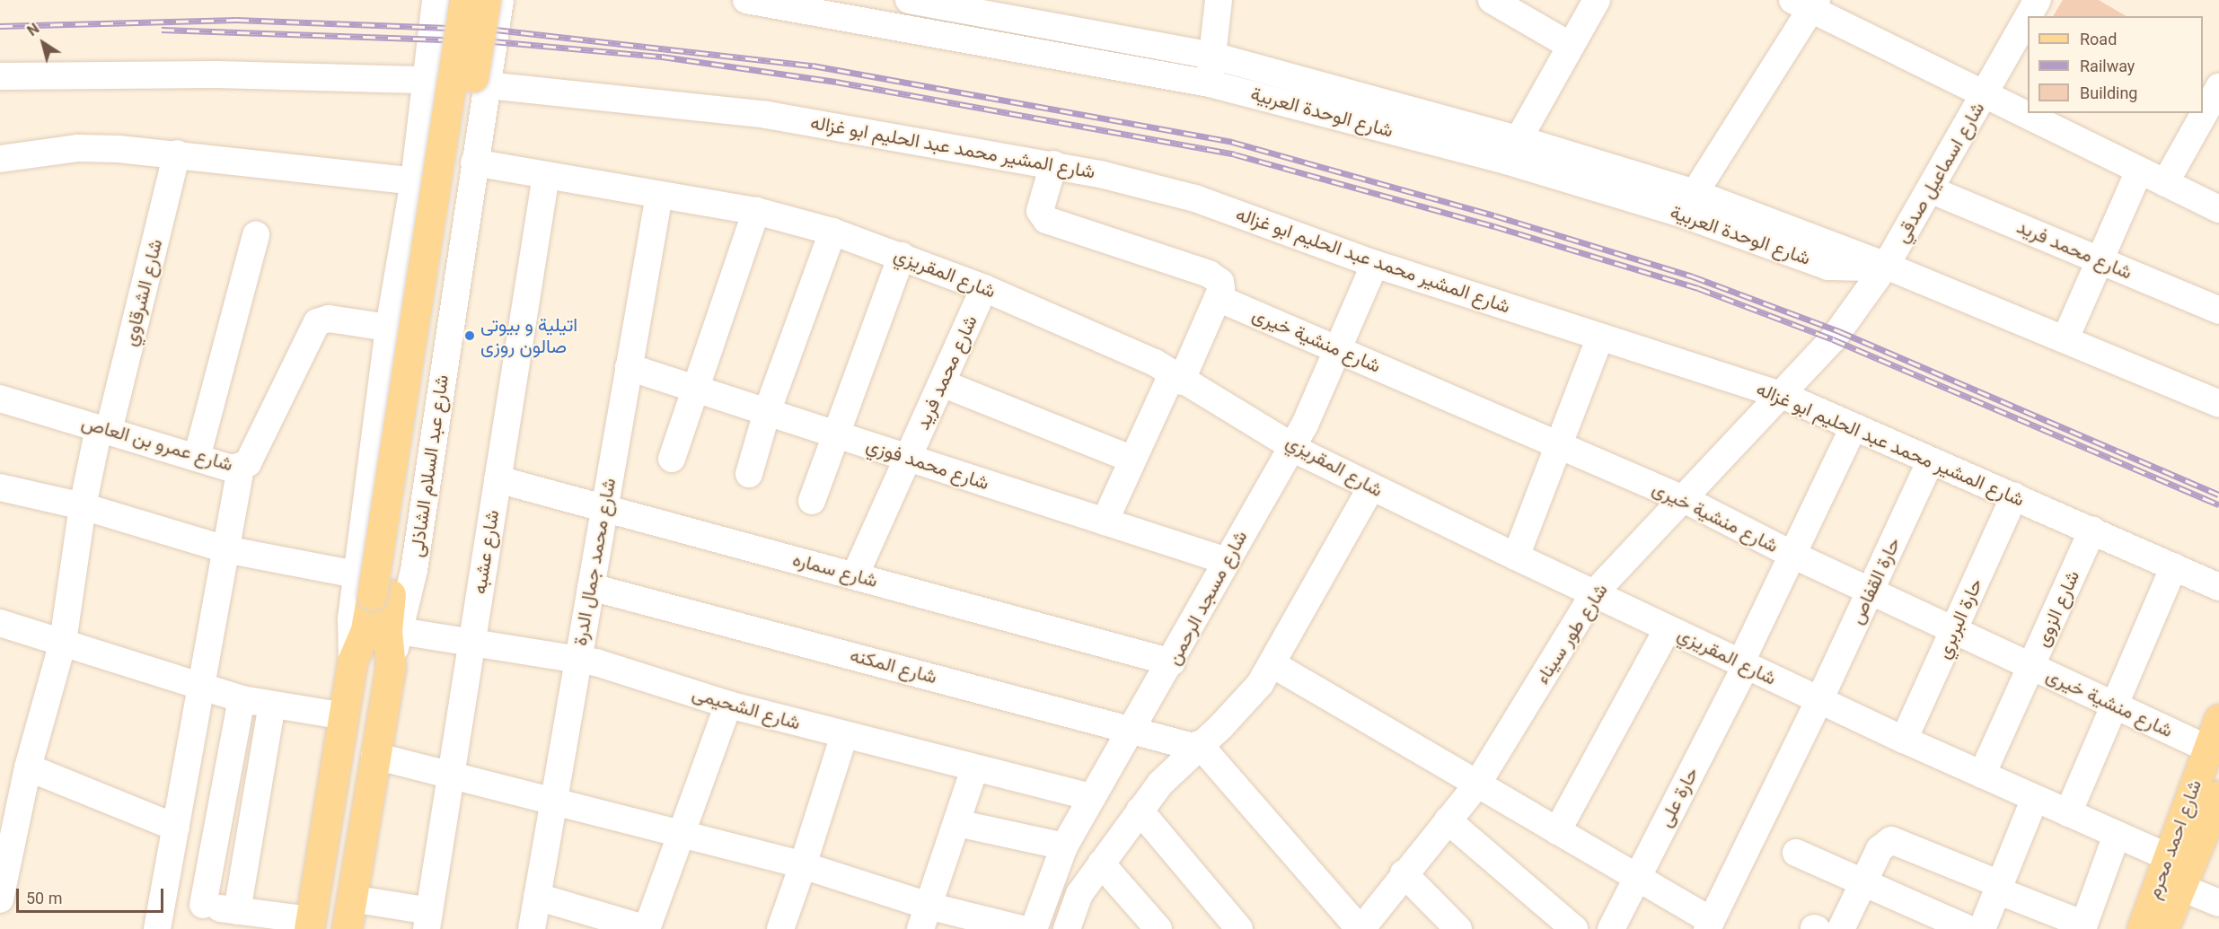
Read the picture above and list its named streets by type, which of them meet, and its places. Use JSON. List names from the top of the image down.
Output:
{
  "streets": {
    "main road": ["شارع عبد السلام الشاذلى", "شارع احمد محرم"],
    "street": [
      "شارع الوحدة العربية",
      "شارع المشير محمد عبد الحليم ابو غزاله",
      "شارع اسماعيل صدقي",
      "شارع محمد فريد",
      "شارع المقريزي",
      "شارع الشرقاوي",
      "شارع منشية خيرى",
      "شارع عمرو بن العاص",
      "شارع محمد فوزي",
      "شارع عشبه",
      "شارع محمد جمال الدرة",
      "شارع سماره",
      "حارة القفاص",
      "شارع مسجد الرحمن",
      "شارع الزوى",
      "حارة البربري",
      "شارع طور سيناء",
      "شارع المكنه",
      "شارع الشحيمى",
      "حارة على"
    ]
  },
  "crossings": [
    ["شارع الوحدة العربية", "شارع اسماعيل صدقي"],
    ["شارع المشير محمد عبد الحليم ابو غزاله", "شارع عبد السلام الشاذلى"],
    ["شارع المشير محمد عبد الحليم ابو غزاله", "حارة القفاص"],
    ["شارع المشير محمد عبد الحليم ابو غزاله", "شارع مسجد الرحمن"],
    ["شارع المشير محمد عبد الحليم ابو غزاله", "شارع الزوى"],
    ["شارع المشير محمد عبد الحليم ابو غزاله", "حارة البربري"],
    ["شارع المشير محمد عبد الحليم ابو غزاله", "شارع طور سيناء"],
    ["شارع المشير محمد عبد الحليم ابو غزاله", "حارة على"],
    ["شارع اسماعيل صدقي", "شارع محمد فريد"],
    ["شارع اسماعيل صدقي", "شارع طور سيناء"],
    ["شارع محمد فريد", "شارع المقريزي"],
    ["شارع محمد فريد", "شارع محمد فوزي"],
    ["شارع محمد فريد", "شارع سماره"],
    ["شارع المقريزي", "شارع عبد السلام الشاذلى"],
    ["شارع المقريزي", "شارع عشبه"],
    ["شارع المقريزي", "شارع محمد جمال الدرة"],
    ["شارع المقريزي", "حارة القفاص"],
    ["شارع المقريزي", "شارع مسجد الرحمن"],
    ["شارع المقريزي", "شارع الزوى"],
    ["شارع المقريزي", "حارة البربري"],
    ["شارع المقريزي", "شارع طور سيناء"],
    ["شارع المقريزي", "حارة على"],
    ["شارع المقريزي", "شارع احمد محرم"],
    ["شارع الشرقاوي", "شارع عمرو بن العاص"],
    ["شارع منشية خيرى", "حارة القفاص"],
    ["شارع منشية خيرى", "شارع مسجد الرحمن"],
    ["شارع منشية خيرى", "شارع الزوى"],
    ["شارع منشية خيرى", "حارة البربري"],
    ["شارع منشية خيرى", "شارع طور سيناء"],
    ["شارع منشية خيرى", "حارة على"],
    ["شارع منشية خيرى", "شارع احمد محرم"],
    ["شارع محمد فوزي", "شارع محمد جمال الدرة"],
    ["شارع محمد فوزي", "شارع مسجد الرحمن"],
    ["شارع عبد السلام الشاذلى", "شارع الشحيمى"],
    ["شارع عشبه", "شارع سماره"],
    ["شارع عشبه", "شارع الشحيمى"],
    ["شارع محمد جمال الدرة", "شارع سماره"],
    ["شارع محمد جمال الدرة", "شارع المكنه"],
    ["شارع محمد جمال الدرة", "شارع الشحيمى"],
    ["شارع سماره", "شارع مسجد الرحمن"],
    ["شارع مسجد الرحمن", "شارع المكنه"],
    ["شارع مسجد الرحمن", "شارع الشحيمى"]
  ],
  "places": ["اتيلية و بيوتى صالون روزى"],
  "legend": ["Road", "Railway", "Building"],
  "scale_bar": "50 m",
  "north": "top left"
}
